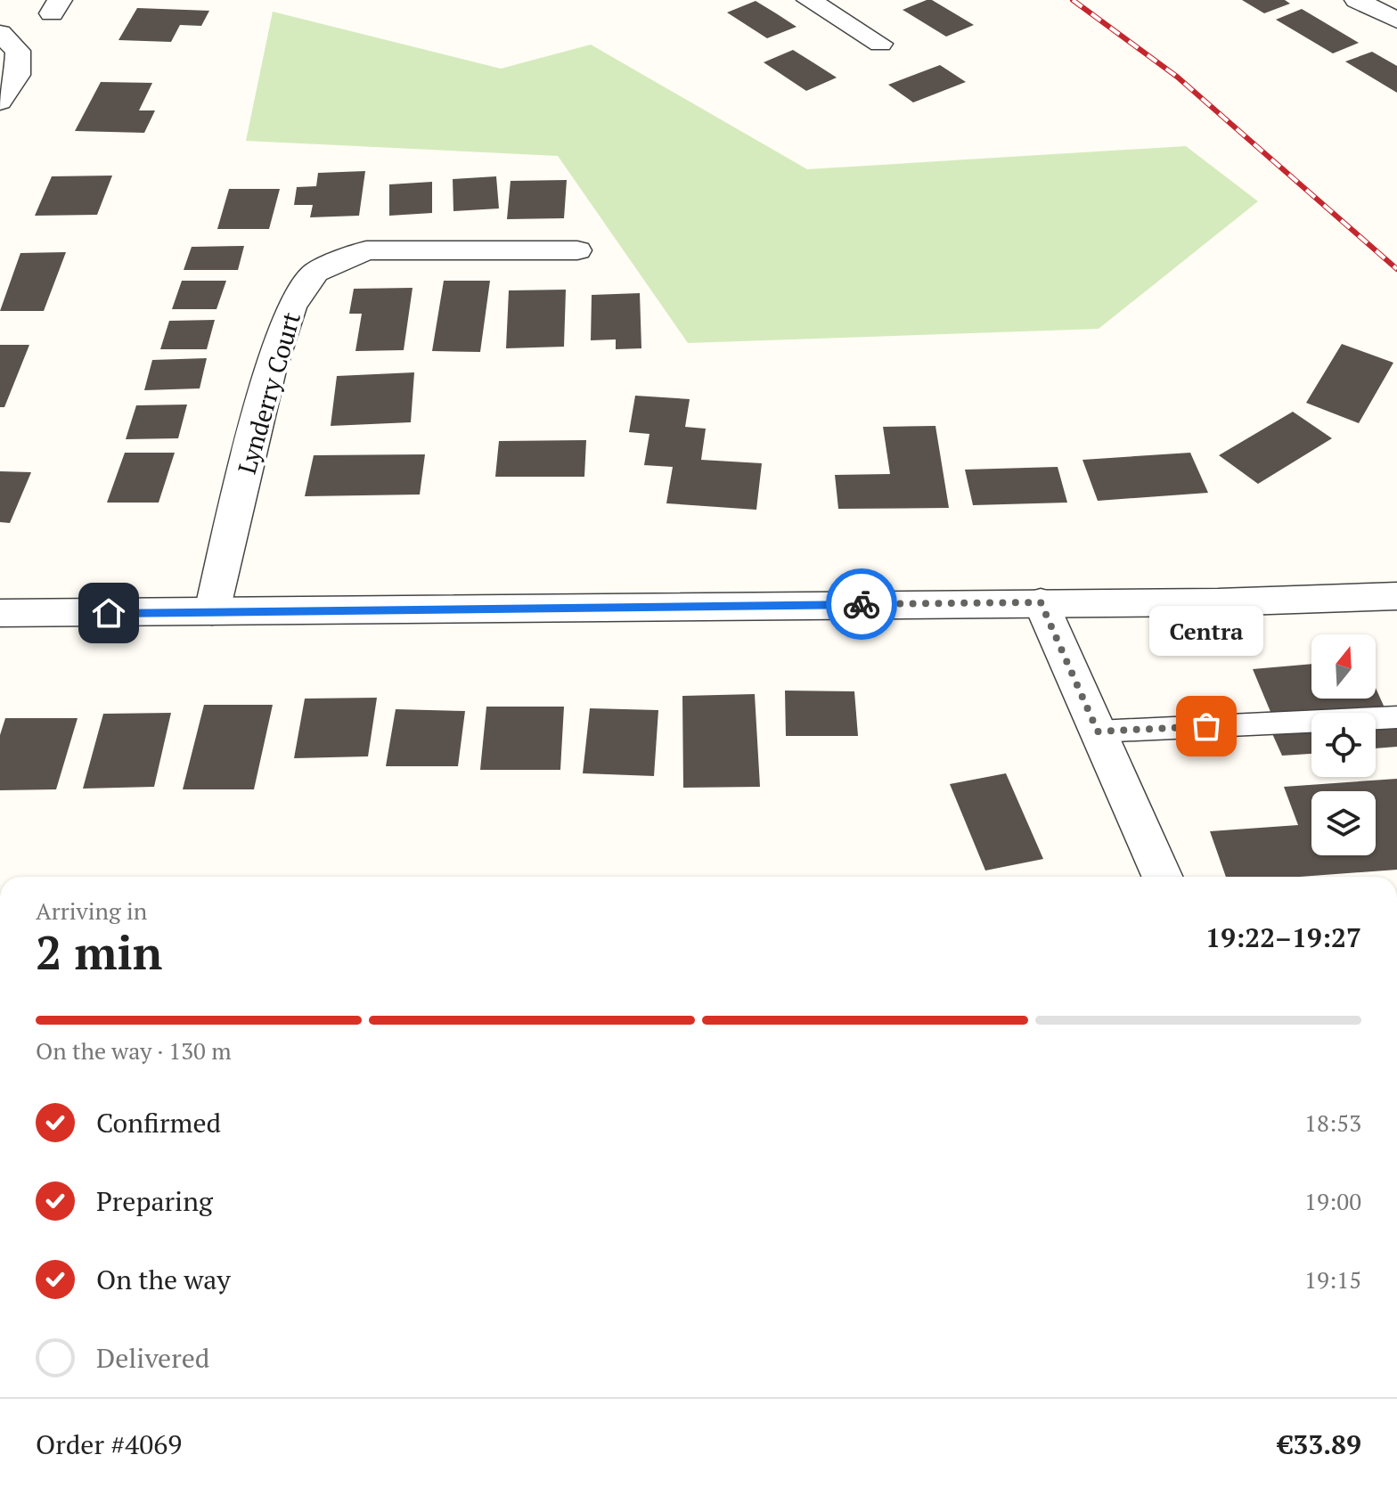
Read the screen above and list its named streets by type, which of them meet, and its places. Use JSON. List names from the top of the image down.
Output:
{
  "streets": {
    "street": ["Lynderry Court"]
  },
  "places": ["Centra"],
  "north": "top",
  "page": {
    "bubble": "Centra",
    "heading": ["2 min", "Arriving in", "19:22–19:27"],
    "panel": ["Order #4069", "€33.89"],
    "bar": "On the way · 130 m",
    "list": [
      ["Confirmed", "18:53"],
      ["Preparing", "19:00"],
      ["On the way", "19:15"],
      "Delivered"
    ]
  }
}
